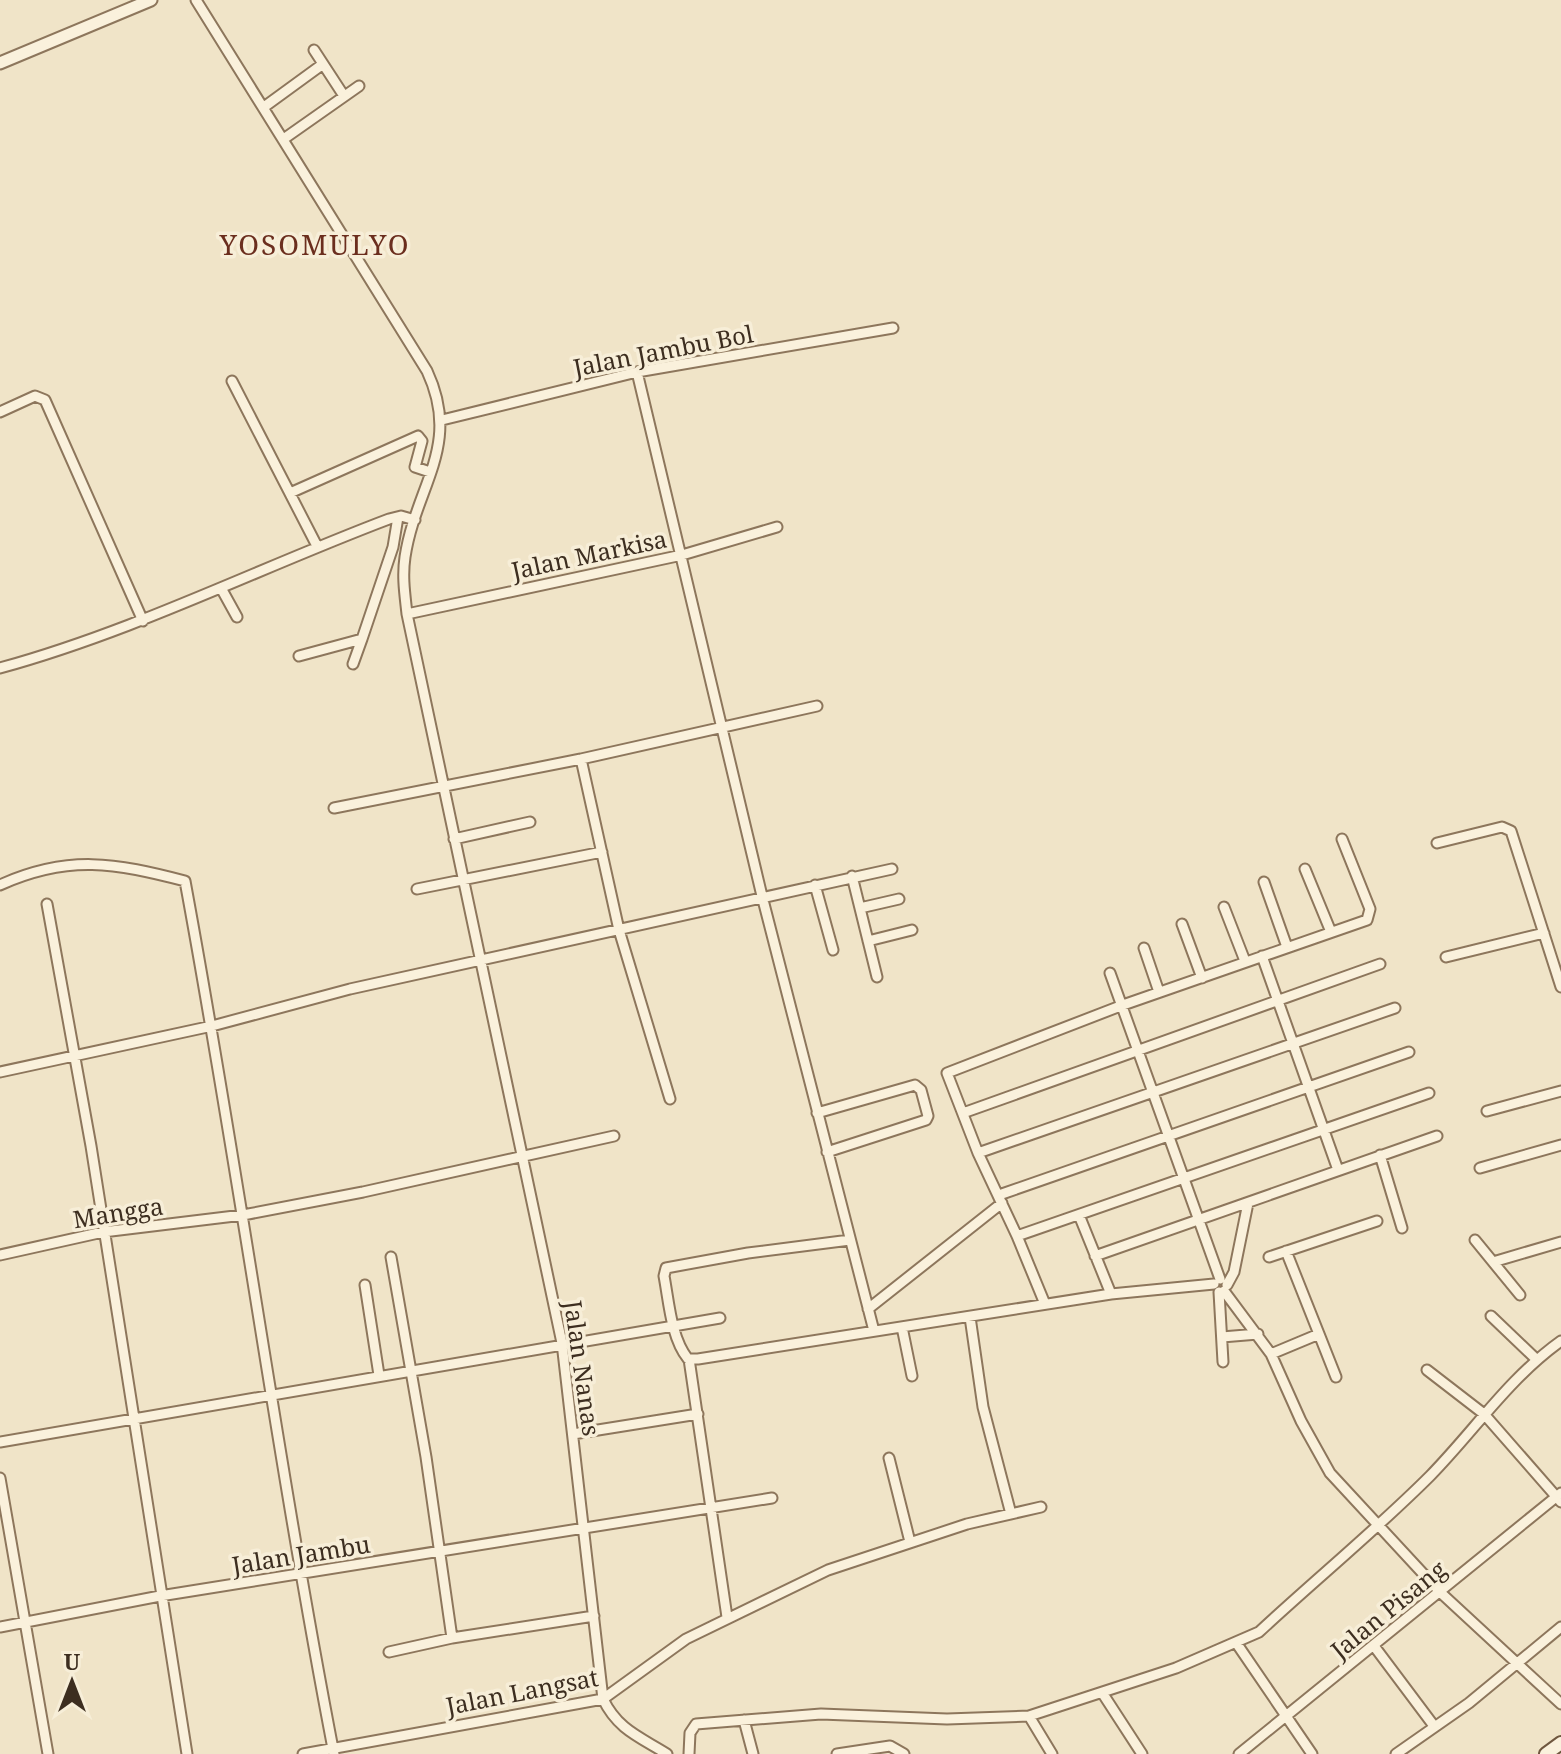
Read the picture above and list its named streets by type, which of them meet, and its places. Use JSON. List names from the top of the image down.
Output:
{
  "streets": {
    "street": [
      "Jalan Jambu Bol",
      "Jalan Markisa",
      "Mangga",
      "Jalan Nanas",
      "Jalan Jambu",
      "Jalan Pisang",
      "Jalan Langsat"
    ]
  },
  "crossings": [
    ["Jalan Markisa", "Jalan Nanas"],
    ["Mangga", "Jalan Nanas"],
    ["Jalan Nanas", "Jalan Jambu"],
    ["Jalan Nanas", "Jalan Langsat"]
  ],
  "districts": ["YOSOMULYO"],
  "north": "top"
}
